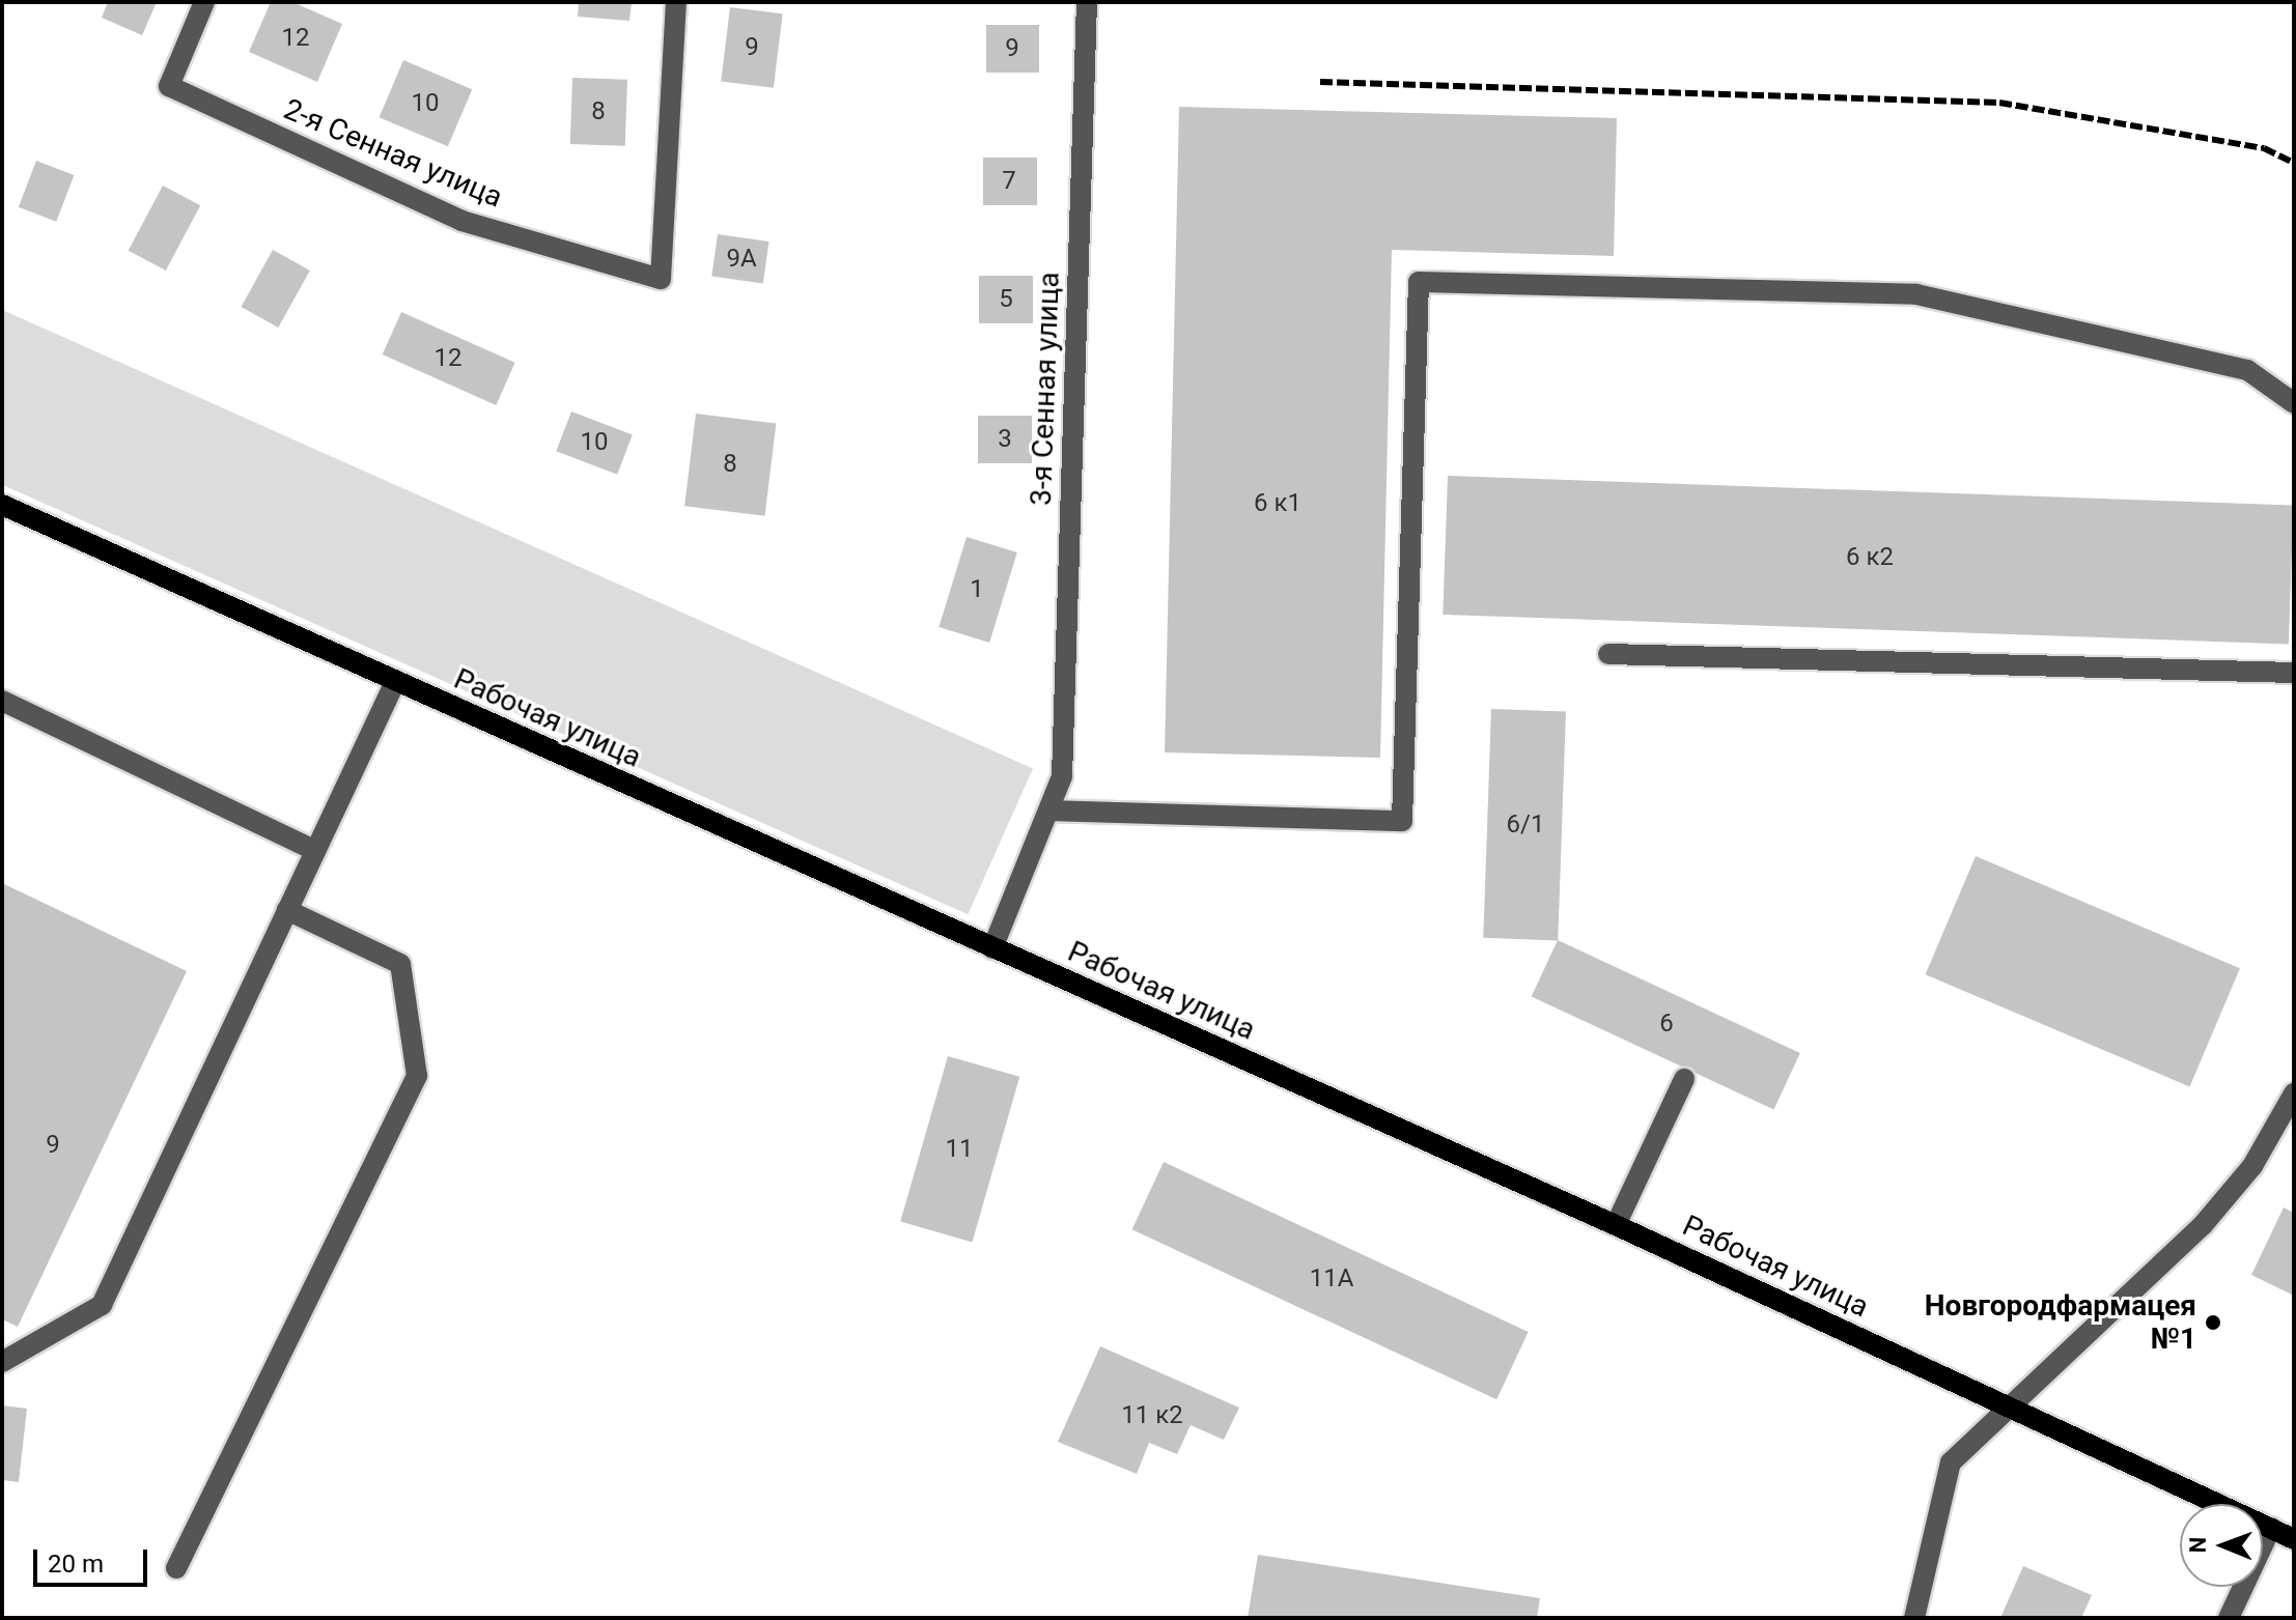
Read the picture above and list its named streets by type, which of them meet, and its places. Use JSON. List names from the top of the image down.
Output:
{
  "streets": {
    "main road": ["Рабочая улица"],
    "street": ["2-я Сенная улица", "3-я Сенная улица"]
  },
  "crossings": [
    ["3-я Сенная улица", "Рабочая улица"]
  ],
  "places": ["Новгородфармацея №1"],
  "house_numbers": [
    "12",
    "9",
    "9",
    "10",
    "8",
    "7",
    "9А",
    "5",
    "12",
    "3",
    "10",
    "8",
    "6 к1",
    "6 к2",
    "1",
    "6/1",
    "6",
    "9",
    "11",
    "11А",
    "11 к2"
  ],
  "scale_bar": "20 m",
  "north": "left"
}
